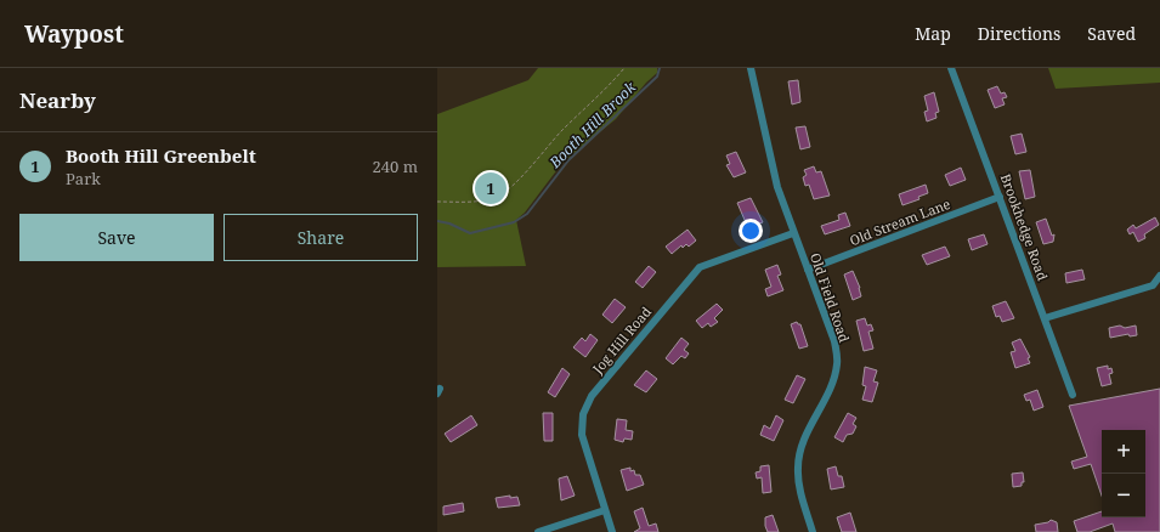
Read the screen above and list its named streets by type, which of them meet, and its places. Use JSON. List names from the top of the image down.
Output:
{
  "streets": {
    "street": [
      "Old Stream Lane",
      "Brookhedge Road",
      "Old Field Road",
      "Jog Hill Road"
    ]
  },
  "crossings": [
    ["Old Stream Lane", "Brookhedge Road"],
    ["Old Stream Lane", "Old Field Road"],
    ["Old Field Road", "Jog Hill Road"]
  ],
  "water": ["Booth Hill Brook"],
  "page": {
    "header": "Waypost",
    "nav": ["Map", "Directions", "Saved"],
    "heading": "Nearby",
    "list": [
      {
        "mark": "1",
        "name": "Booth Hill Greenbelt",
        "note": "Park",
        "value": "240 m"
      }
    ],
    "pins": "1",
    "buttons": ["Save", "Share"],
    "map_buttons": ["+", "−"]
  }
}
